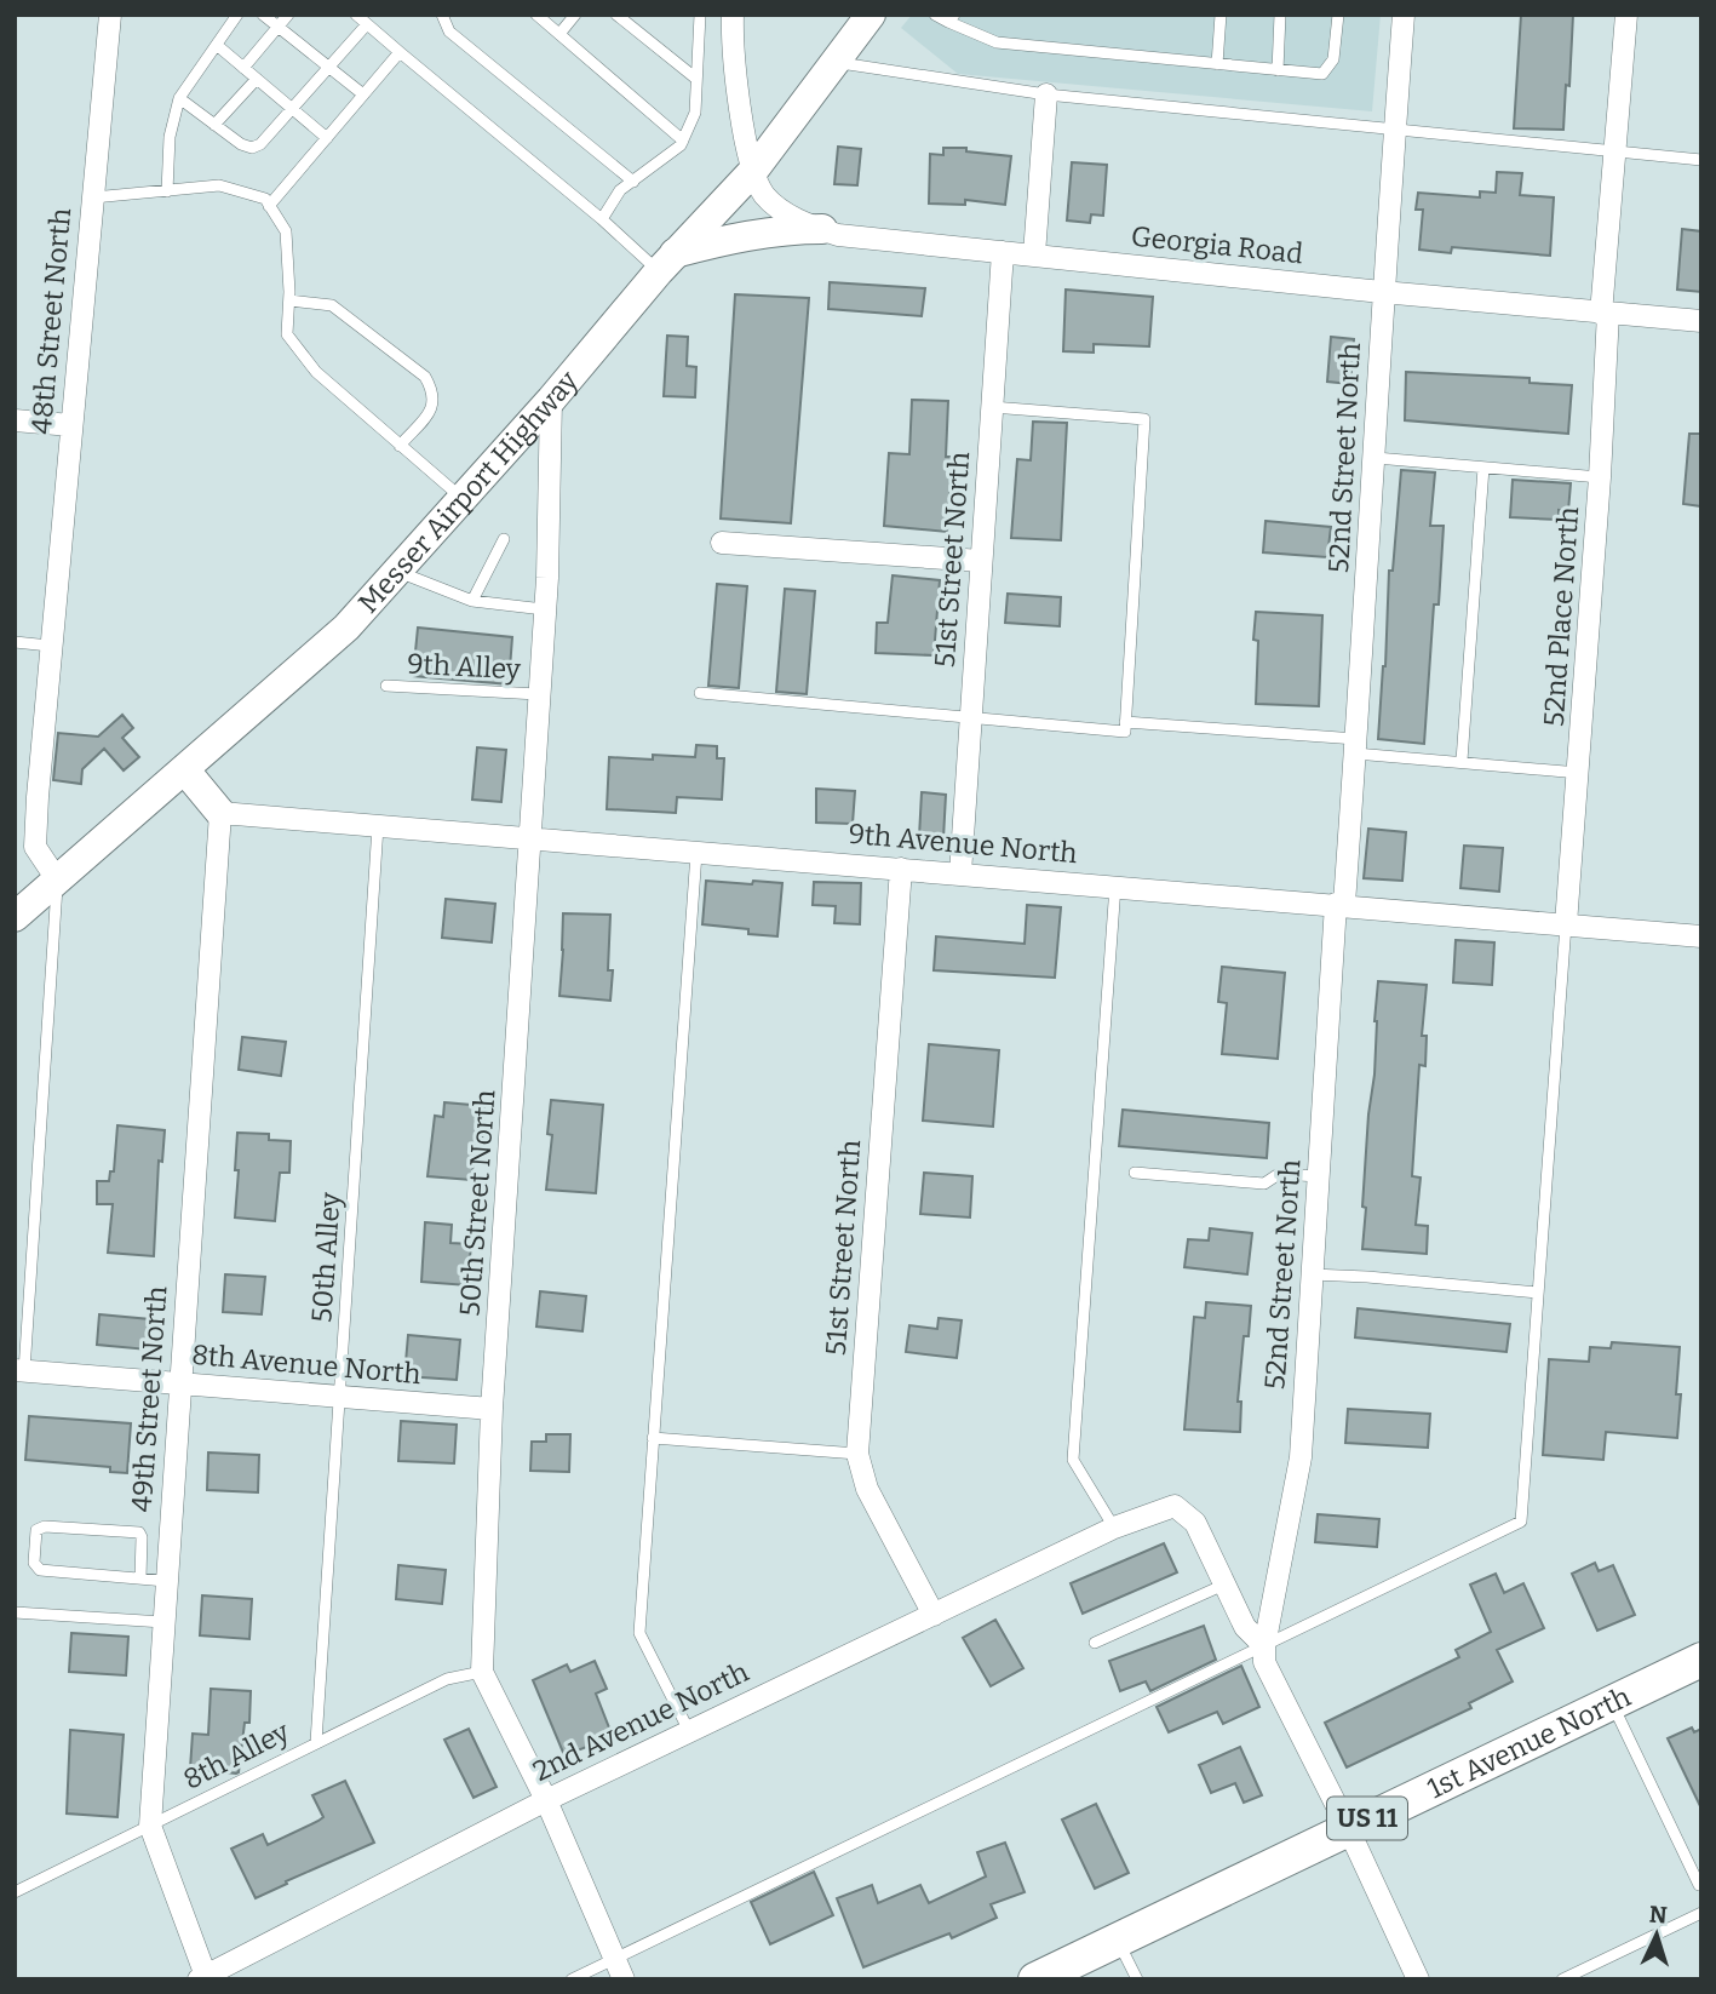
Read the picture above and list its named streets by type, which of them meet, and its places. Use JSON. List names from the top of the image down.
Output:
{
  "streets": {
    "main road": ["Messer Airport Highway", "1st Avenue North", "US 11"],
    "street": [
      "Georgia Road",
      "48th Street North",
      "52nd Street North",
      "51st Street North",
      "52nd Place North",
      "9th Avenue North",
      "50th Street North",
      "8th Avenue North",
      "49th Street North",
      "2nd Avenue North"
    ],
    "lane": ["9th Alley", "50th Alley", "8th Alley"]
  },
  "crossings": [
    ["Georgia Road", "52nd Street North"],
    ["Georgia Road", "Messer Airport Highway"],
    ["Georgia Road", "51st Street North"],
    ["Georgia Road", "52nd Place North"],
    ["48th Street North", "Messer Airport Highway"],
    ["52nd Street North", "9th Avenue North"],
    ["52nd Street North", "2nd Avenue North"],
    ["52nd Street North", "1st Avenue North"],
    ["Messer Airport Highway", "50th Street North"],
    ["51st Street North", "9th Avenue North"],
    ["51st Street North", "2nd Avenue North"],
    ["52nd Place North", "9th Avenue North"],
    ["9th Alley", "50th Street North"],
    ["9th Avenue North", "50th Street North"],
    ["9th Avenue North", "50th Alley"],
    ["9th Avenue North", "49th Street North"],
    ["50th Street North", "8th Avenue North"],
    ["50th Street North", "2nd Avenue North"],
    ["50th Street North", "8th Alley"],
    ["50th Alley", "8th Avenue North"],
    ["50th Alley", "8th Alley"],
    ["8th Avenue North", "49th Street North"],
    ["49th Street North", "2nd Avenue North"],
    ["49th Street North", "8th Alley"]
  ],
  "north": "top"
}
